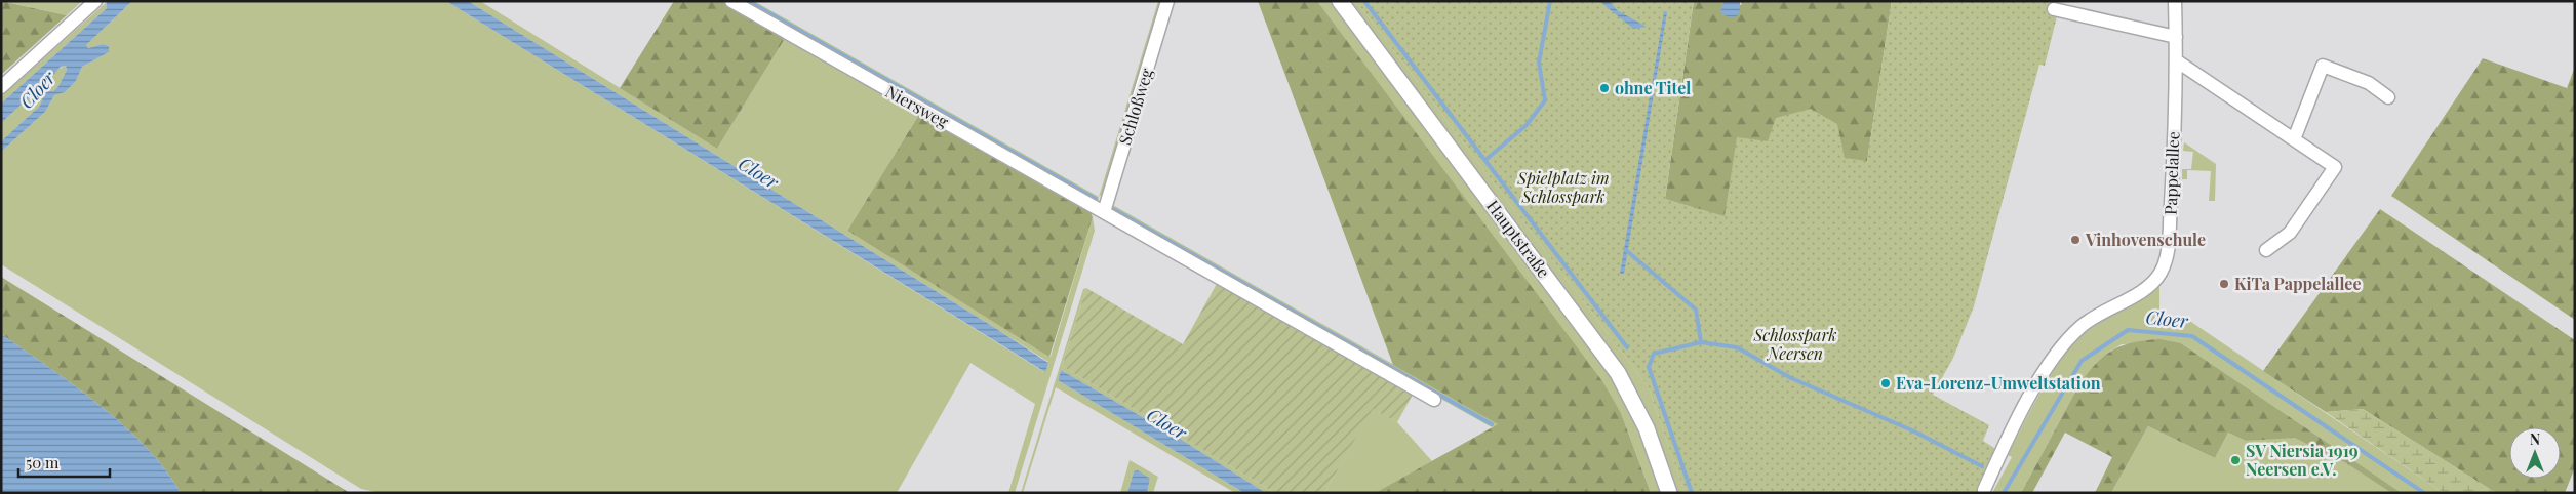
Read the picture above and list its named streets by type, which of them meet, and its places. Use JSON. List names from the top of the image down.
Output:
{
  "streets": {
    "street": [
      "Niersweg",
      "Schloßweg",
      "Pappelallee",
      "Hauptstraße"
    ]
  },
  "crossings": [
    ["Niersweg", "Schloßweg"]
  ],
  "water": ["Cloer"],
  "parks": ["Spielplatz im Schlosspark", "Schlosspark Neersen"],
  "places": [
    "ohne Titel",
    "Vinhovenschule",
    "KiTa Pappelallee",
    "Eva-Lorenz-Umweltstation",
    "SV Niersia 1919 Neersen e.V."
  ],
  "scale_bar": "50 m",
  "north": "top"
}
